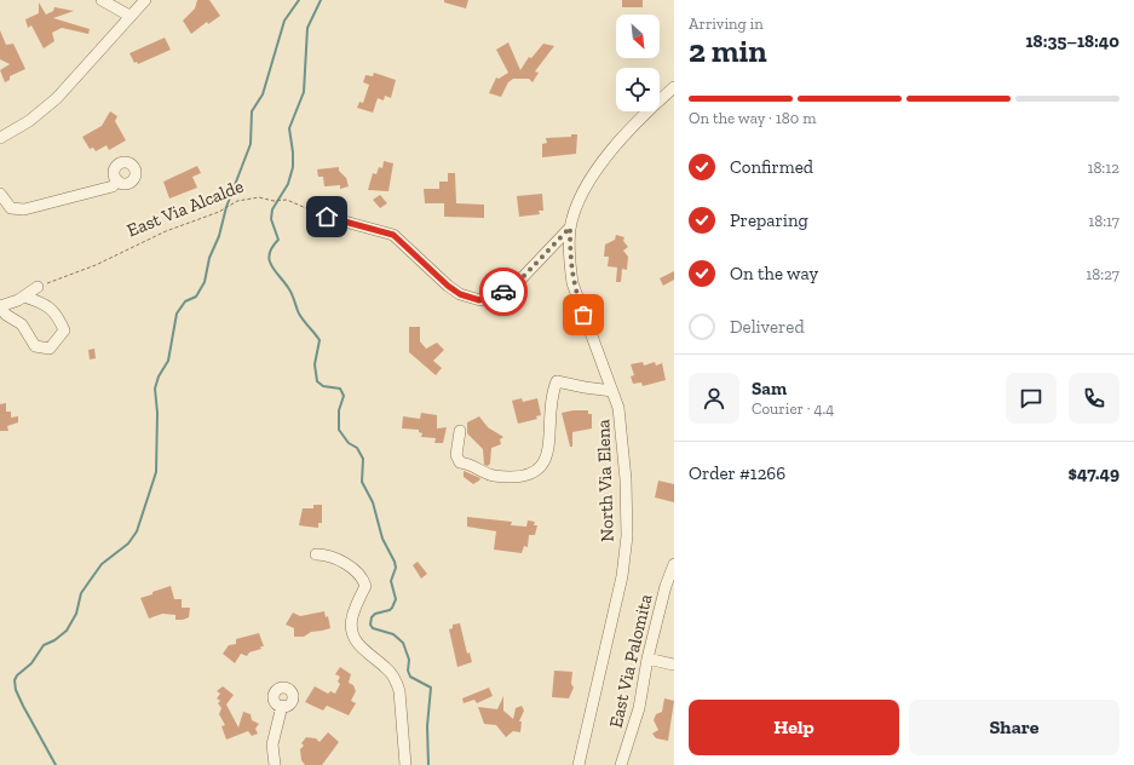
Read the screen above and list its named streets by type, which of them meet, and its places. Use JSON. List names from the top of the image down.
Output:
{
  "streets": {
    "street": ["North Via Elena", "East Via Palomita"],
    "path": ["East Via Alcalde"]
  },
  "north": "bottom right",
  "page": {
    "heading": ["2 min", "Arriving in", "18:35–18:40"],
    "panel": [
      "Sam",
      "Courier · 4.4",
      "Order #1266",
      "$47.49"
    ],
    "bar": "On the way · 180 m",
    "list": [
      ["Confirmed", "18:12"],
      ["Preparing", "18:17"],
      ["On the way", "18:27"],
      "Delivered"
    ],
    "buttons": ["Help", "Share"]
  }
}
